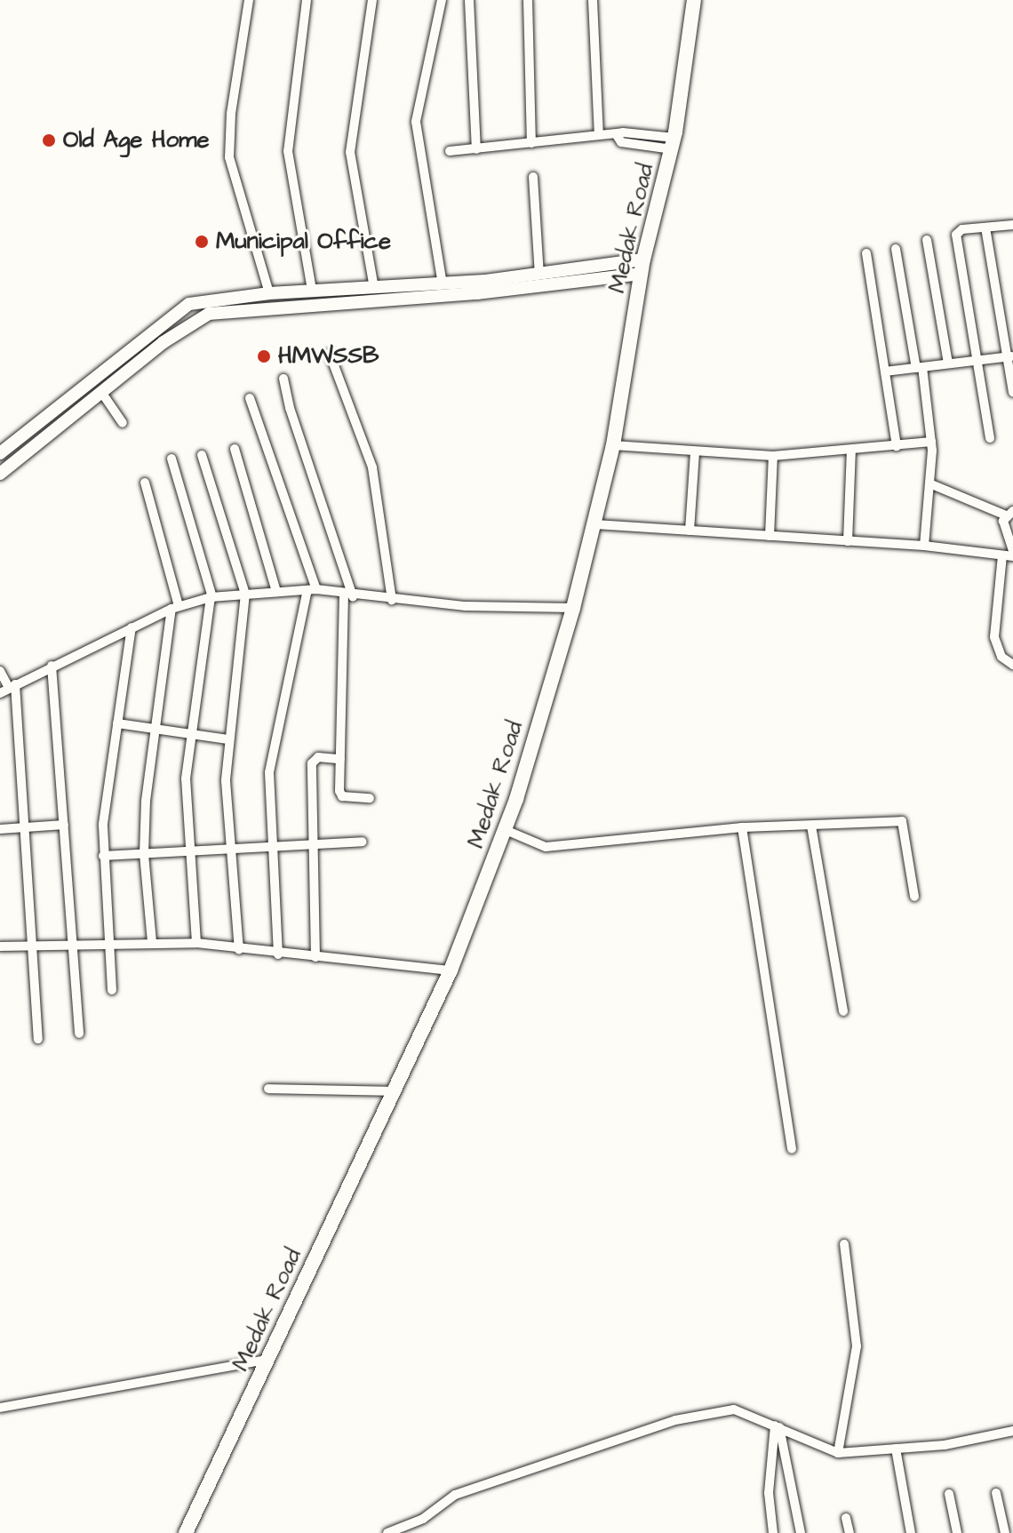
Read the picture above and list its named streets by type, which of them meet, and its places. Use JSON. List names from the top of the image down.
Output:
{
  "streets": {
    "main road": ["Medak Road"]
  },
  "places": ["Old Age Home", "Municipal Office", "HMWSSB"]
}
